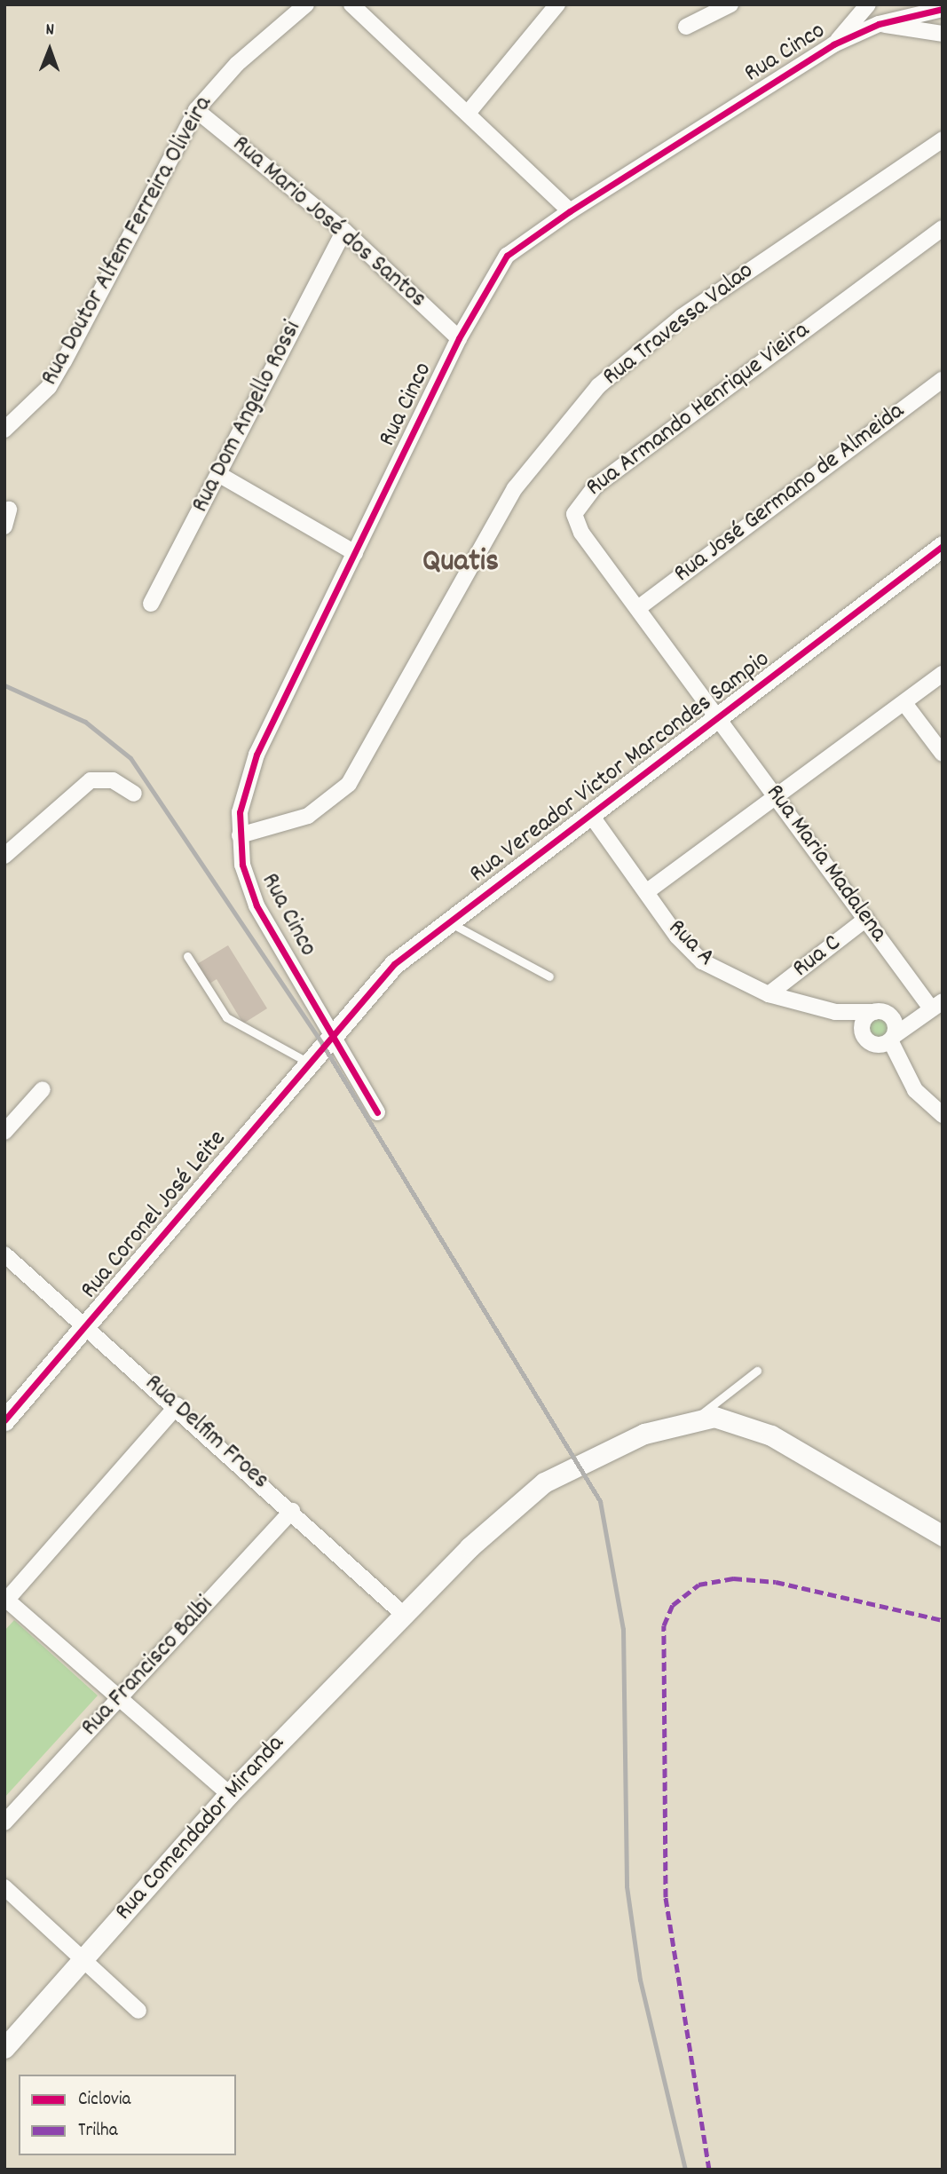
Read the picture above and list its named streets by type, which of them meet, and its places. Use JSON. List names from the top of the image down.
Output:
{
  "streets": {
    "street": [
      "Rua Cinco",
      "Rua Mario José dos Santos",
      "Rua Doutor Alfem Ferreira Oliveira",
      "Rua Travessa Valao",
      "Rua Armando Henrique Vieira",
      "Rua Dom Angello Rossi",
      "Rua José Germano de Almeida",
      "Rua Vereador Victor Marcondes Sampio",
      "Rua Maria Madalena",
      "Rua A",
      "Rua C",
      "Rua Coronel José Leite",
      "Rua Delfim Froes",
      "Rua Francisco Balbi",
      "Rua Comendador Miranda"
    ]
  },
  "crossings": [
    ["Rua Cinco", "Rua Mario José dos Santos"],
    ["Rua Cinco", "Rua Travessa Valao"],
    ["Rua Cinco", "Rua Vereador Victor Marcondes Sampio"],
    ["Rua Cinco", "Rua Coronel José Leite"],
    ["Rua Mario José dos Santos", "Rua Doutor Alfem Ferreira Oliveira"],
    ["Rua Mario José dos Santos", "Rua Dom Angello Rossi"],
    ["Rua Armando Henrique Vieira", "Rua José Germano de Almeida"],
    ["Rua Armando Henrique Vieira", "Rua Vereador Victor Marcondes Sampio"],
    ["Rua Armando Henrique Vieira", "Rua Maria Madalena"],
    ["Rua Vereador Victor Marcondes Sampio", "Rua Maria Madalena"],
    ["Rua Vereador Victor Marcondes Sampio", "Rua A"],
    ["Rua Vereador Victor Marcondes Sampio", "Rua Coronel José Leite"],
    ["Rua Maria Madalena", "Rua C"],
    ["Rua A", "Rua C"],
    ["Rua Coronel José Leite", "Rua Delfim Froes"],
    ["Rua Delfim Froes", "Rua Francisco Balbi"],
    ["Rua Delfim Froes", "Rua Comendador Miranda"]
  ],
  "districts": ["Quatis"],
  "legend": ["Ciclovia", "Trilha"],
  "north": "top"
}
